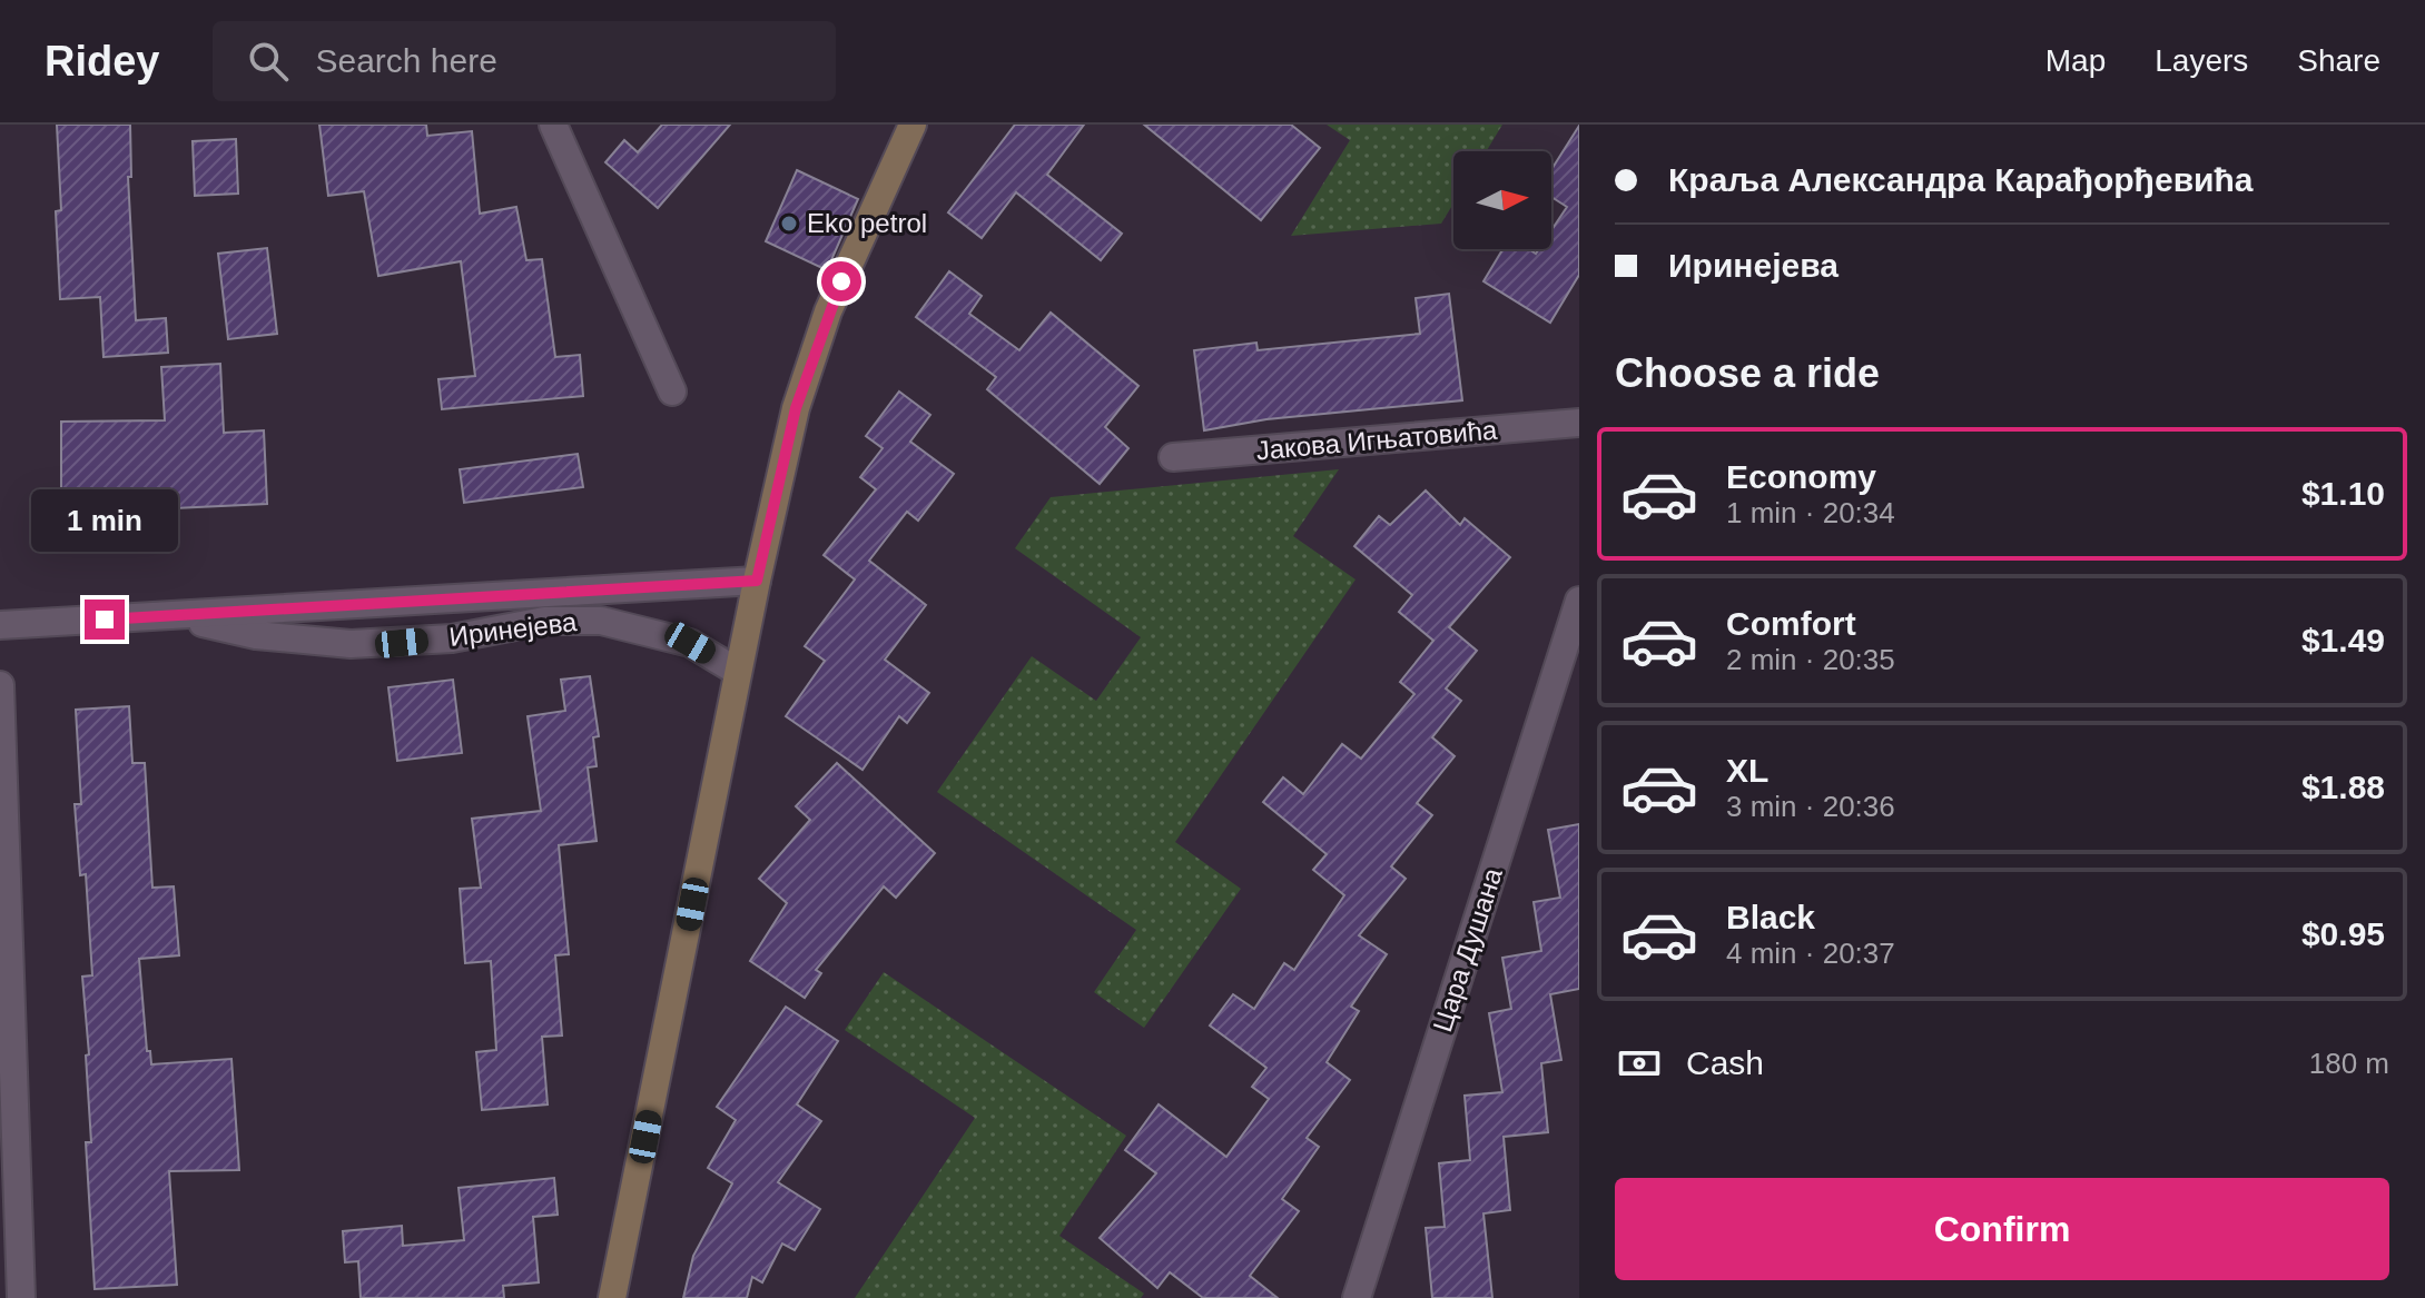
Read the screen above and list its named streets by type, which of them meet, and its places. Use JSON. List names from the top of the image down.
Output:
{
  "streets": {
    "street": ["Јакова Игњатовића", "Иринејева", "Цара Душана"]
  },
  "places": ["Eko petrol"],
  "north": "right",
  "page": {
    "header": "Ridey",
    "search": "Search here",
    "nav": ["Map", "Layers", "Share"],
    "banner": ["Краља Александра Карађорђевића", "Иринејева"],
    "heading": "Choose a ride",
    "list": [
      {
        "name": "Economy",
        "note": "1 min · 20:34",
        "value": "$1.10"
      },
      {
        "name": "Comfort",
        "note": "2 min · 20:35",
        "value": "$1.49"
      },
      {
        "name": "XL",
        "note": "3 min · 20:36",
        "value": "$1.88"
      },
      {
        "name": "Black",
        "note": "4 min · 20:37",
        "value": "$0.95"
      }
    ],
    "bubble": "1 min",
    "pay": ["Cash", "180 m"],
    "buttons": "Confirm"
  }
}
